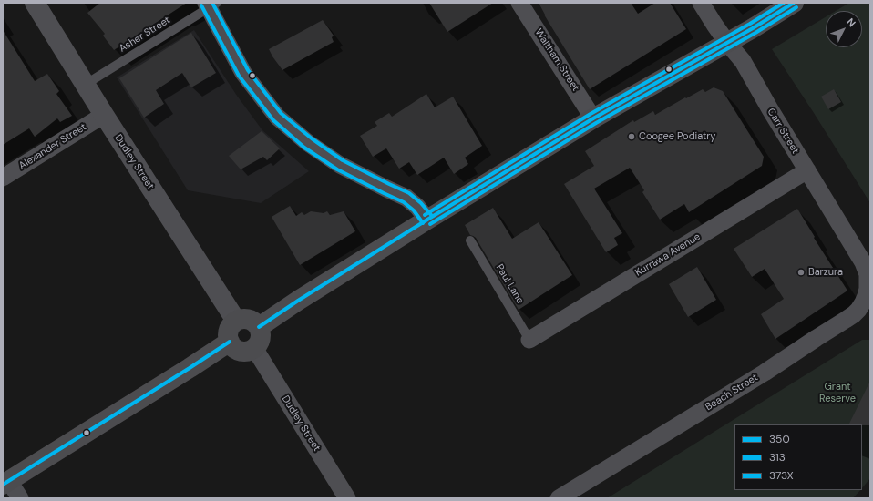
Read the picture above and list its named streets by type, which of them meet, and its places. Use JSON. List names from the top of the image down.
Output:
{
  "streets": {
    "street": [
      "Waltham Street",
      "Carr Street",
      "Alexander Street",
      "Dudley Street",
      "Kurrawa Avenue",
      "Beach Street"
    ],
    "lane": ["Asher Street", "Paul Lane"]
  },
  "crossings": [
    ["Asher Street", "Dudley Street"],
    ["Carr Street", "Kurrawa Avenue"],
    ["Carr Street", "Beach Street"],
    ["Alexander Street", "Dudley Street"],
    ["Kurrawa Avenue", "Paul Lane"]
  ],
  "parks": ["Grant Reserve"],
  "places": ["Coogee Podiatry", "Barzura"],
  "lines": ["transit line 350", "transit line 373X", "transit line 313"],
  "legend": ["350", "313", "373X"],
  "north": "top right"
}
